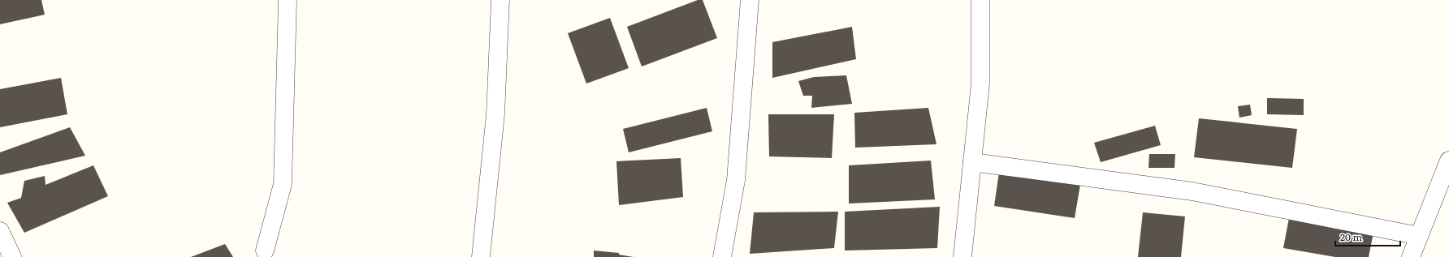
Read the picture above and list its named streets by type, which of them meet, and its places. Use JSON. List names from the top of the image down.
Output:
{
  "scale_bar": "20 m"
}
